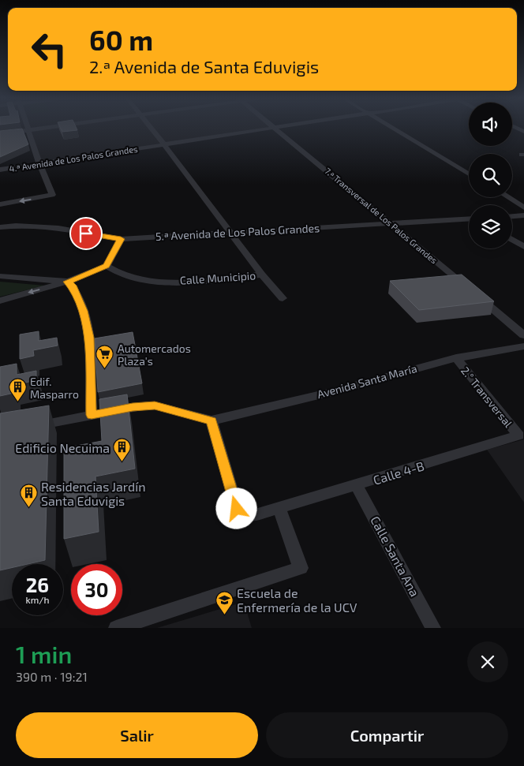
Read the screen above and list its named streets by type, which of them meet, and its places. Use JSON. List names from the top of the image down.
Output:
{
  "streets": {
    "street": [
      "4.ª Avenida de Los Palos Grandes",
      "7.ª Transversal de Los Palos Grandes",
      "5.ª Avenida de Los Palos Grandes",
      "Calle Municipio",
      "Avenida Santa María",
      "2.° Transversal",
      "Calle 4-B",
      "Calle Santa Ana"
    ]
  },
  "crossings": [
    ["4.ª Avenida de Los Palos Grandes", "7.ª Transversal de Los Palos Grandes"],
    ["7.ª Transversal de Los Palos Grandes", "5.ª Avenida de Los Palos Grandes"],
    ["Avenida Santa María", "2.° Transversal"],
    ["Avenida Santa María", "Calle 4-B"],
    ["2.° Transversal", "Calle 4-B"],
    ["Calle 4-B", "Calle Santa Ana"]
  ],
  "places": {
    "supermarket": ["Automercados Plaza's"],
    "building": ["Edif. Masparro", "Edificio Necuima", "Residencias Jardín Santa Eduvigis"],
    "school or university": ["Escuela de Enfermería de la UCV"]
  },
  "page": {
    "turn": ["60 m", "2.ª Avenida de Santa Eduvigis"],
    "speed": "26 km/h",
    "limit": "30",
    "heading": ["1 min", "390 m · 19:21"],
    "buttons": ["Salir", "Compartir"]
  }
}
